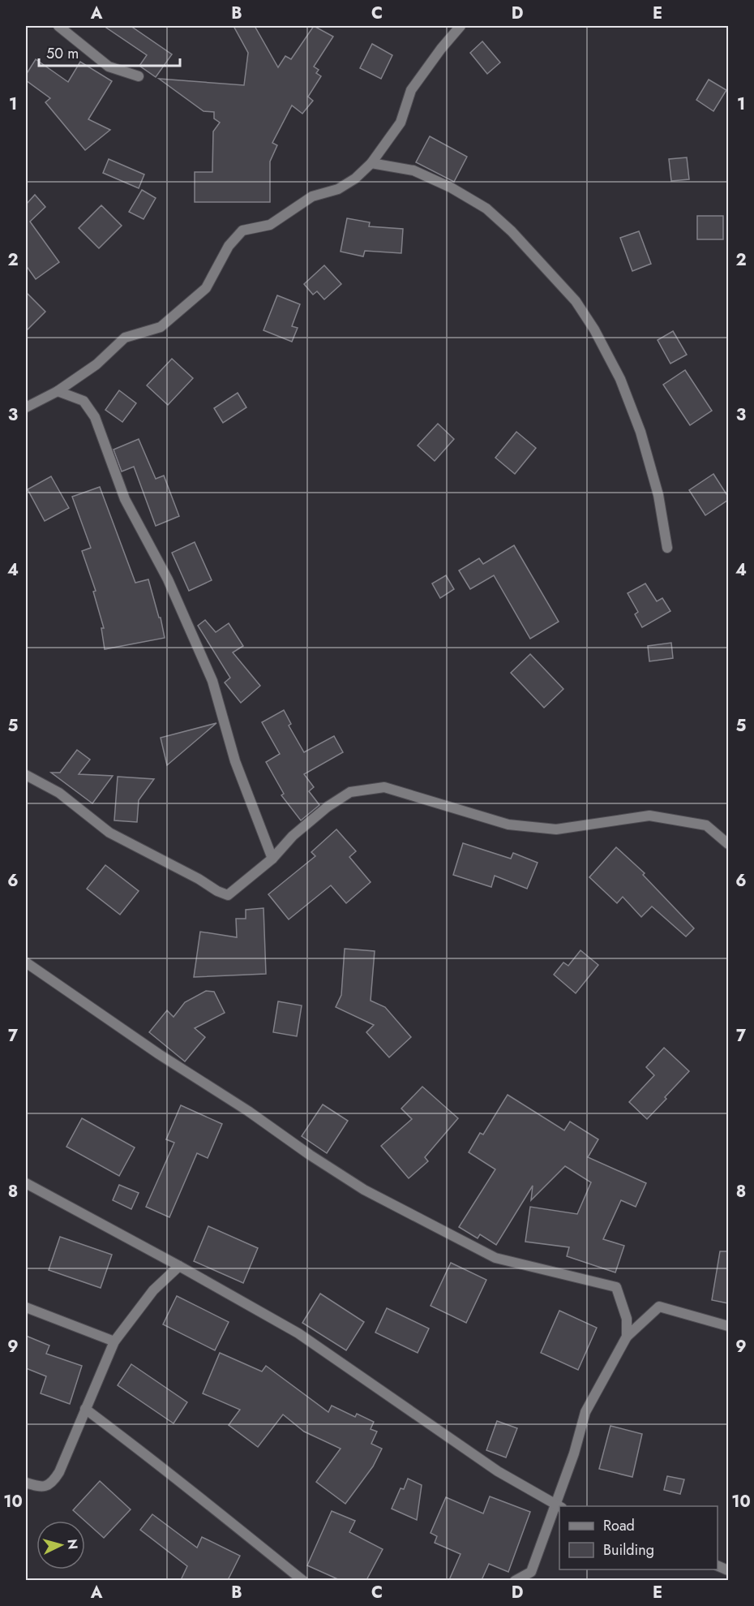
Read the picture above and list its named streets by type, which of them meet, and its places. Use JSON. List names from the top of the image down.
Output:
{
  "legend": ["Road", "Building"],
  "scale_bar": "50 m",
  "north": "right",
  "grid": {
    "columns": [
      "A",
      "B",
      "C",
      "D",
      "E"
    ],
    "rows": [
      "1",
      "2",
      "3",
      "4",
      "5",
      "6",
      "7",
      "8",
      "9",
      "10"
    ]
  }
}
